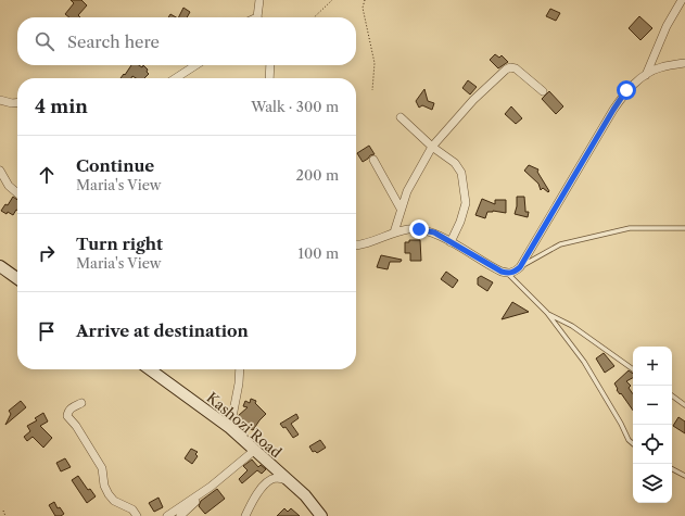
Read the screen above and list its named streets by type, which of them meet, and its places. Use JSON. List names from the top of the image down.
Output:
{
  "streets": {
    "main road": ["Kashozi Road"]
  },
  "page": {
    "search": "Search here",
    "heading": ["4 min", "Walk · 300 m"],
    "list": [
      ["Continue", "Maria's View", "200 m"],
      ["Turn right", "Maria's View", "100 m"],
      "Arrive at destination"
    ],
    "map_buttons": ["+", "−"]
  }
}
